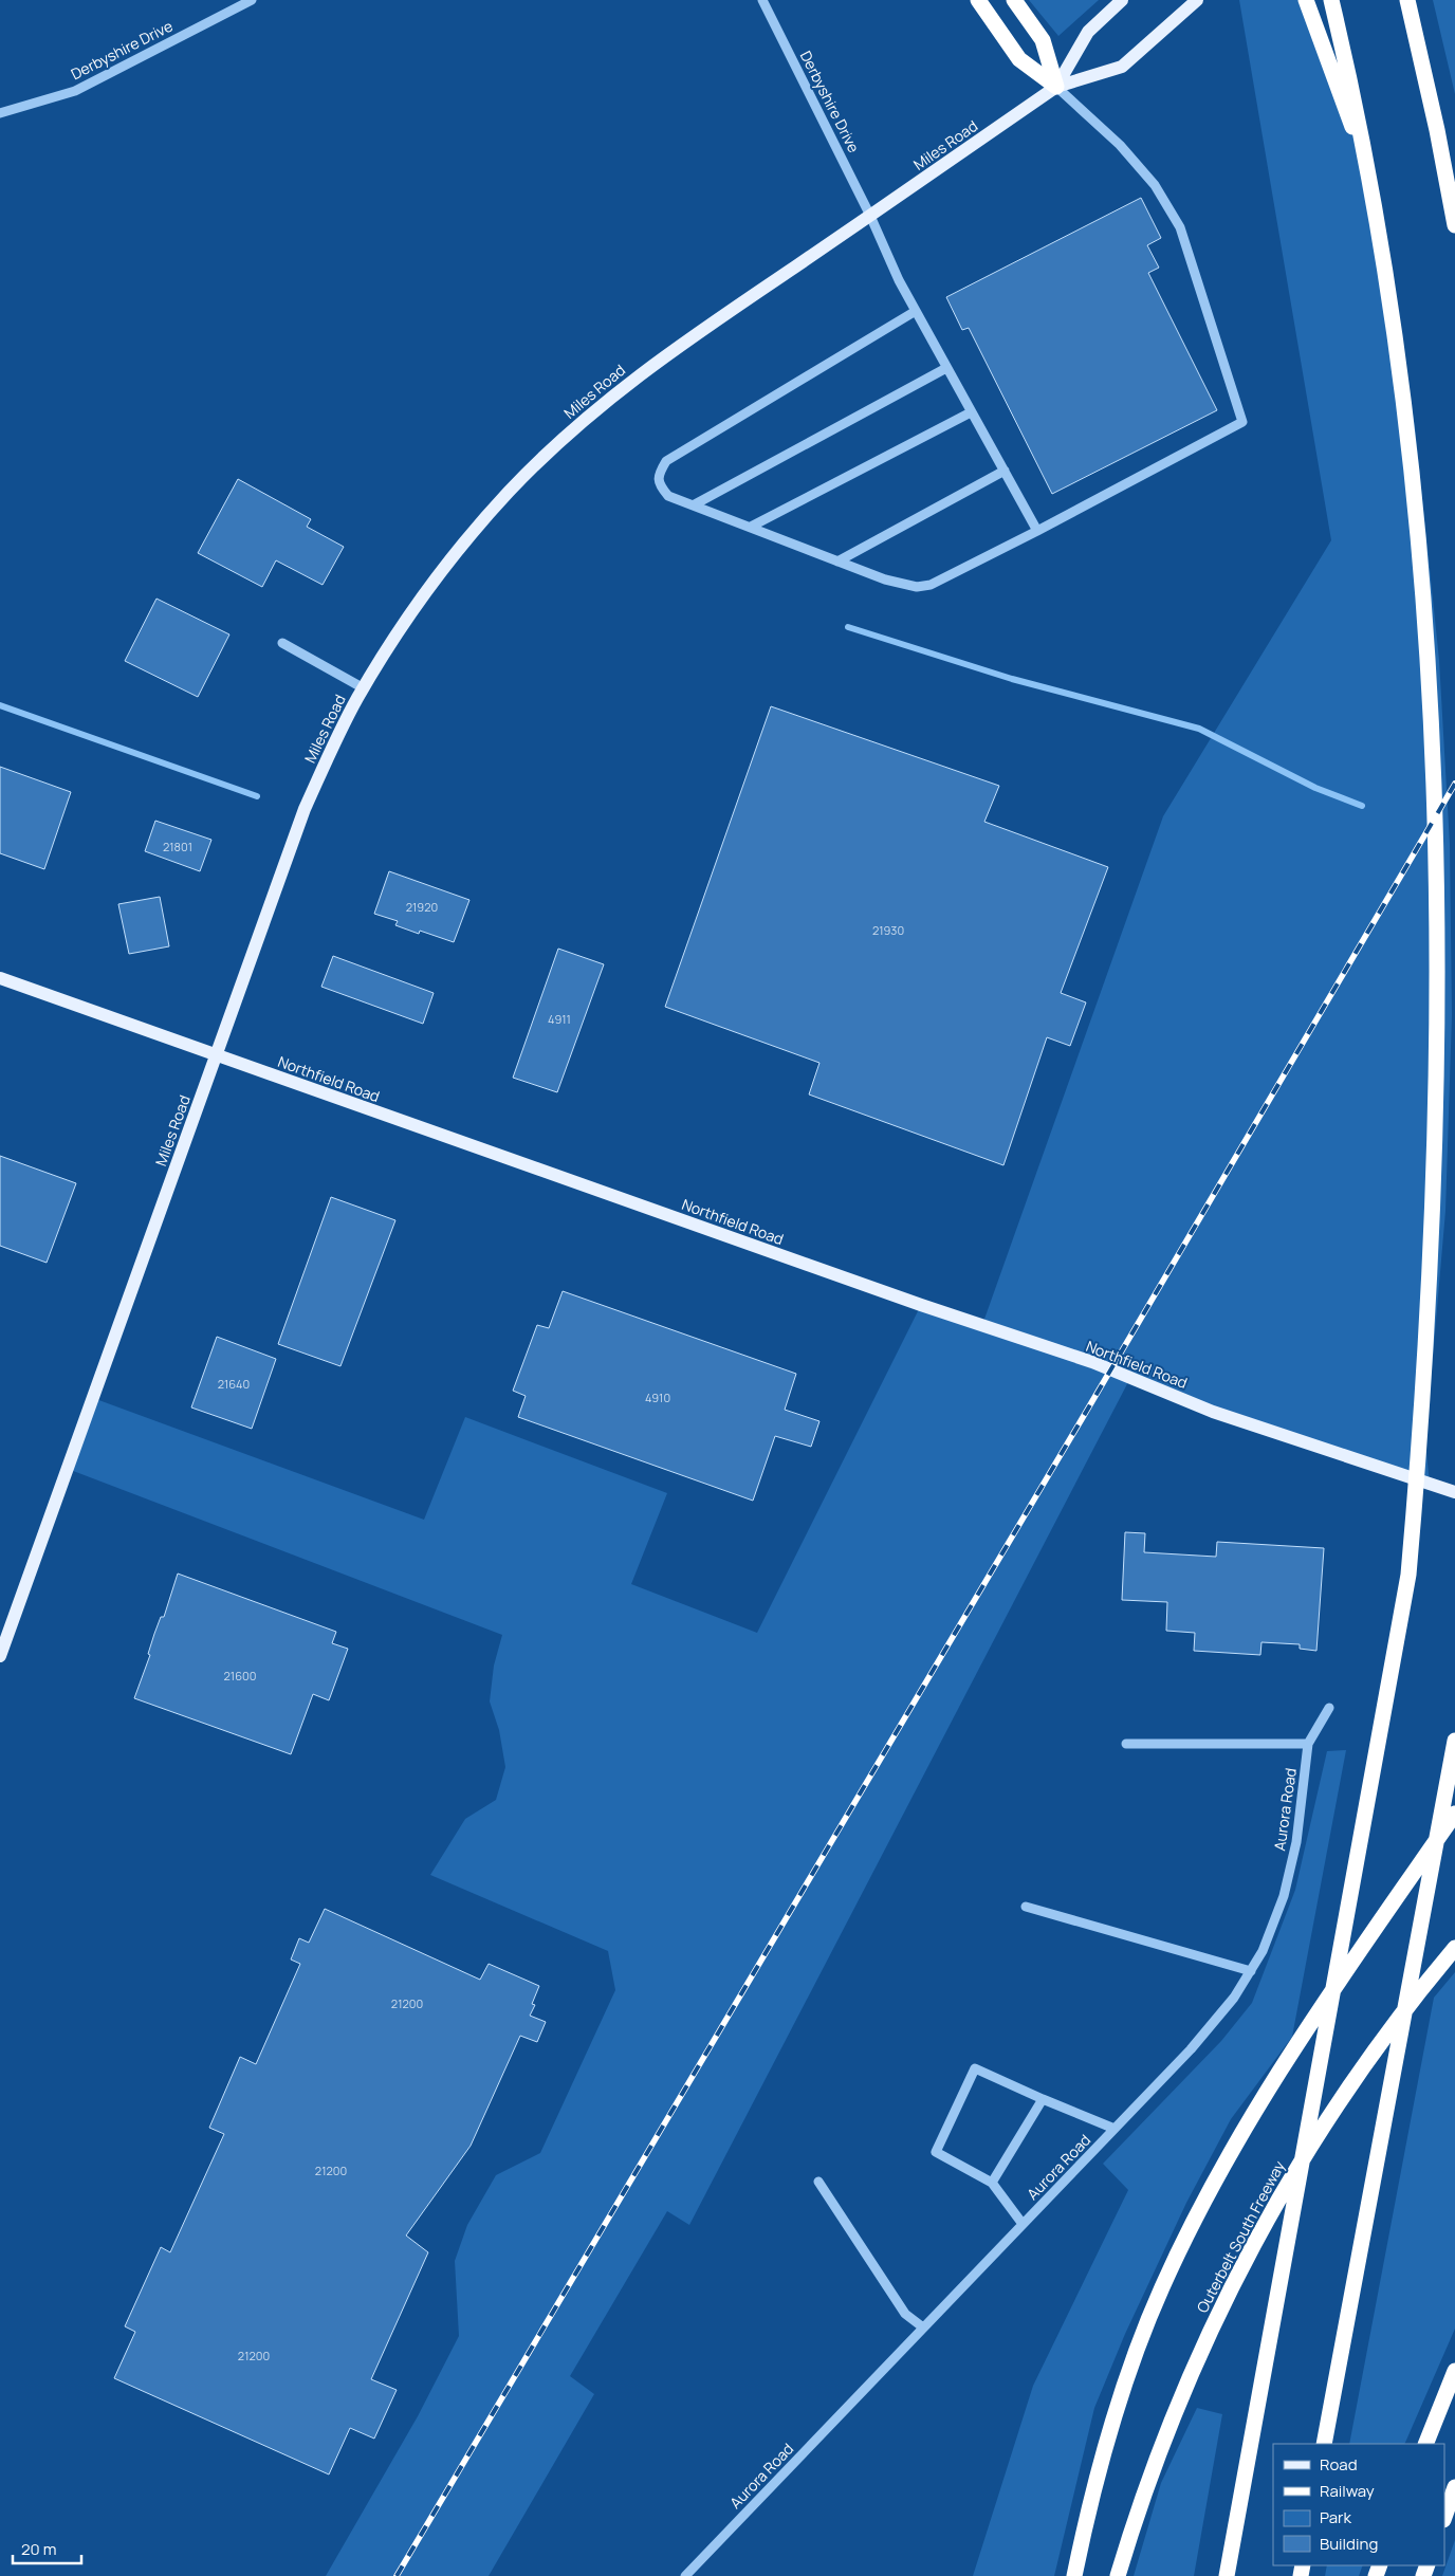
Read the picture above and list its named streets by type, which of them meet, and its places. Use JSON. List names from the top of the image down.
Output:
{
  "streets": {
    "highway": ["Outerbelt South Freeway"],
    "main road": ["Miles Road", "Northfield Road"],
    "street": ["Derbyshire Drive", "Aurora Road"]
  },
  "crossings": [
    ["Derbyshire Drive", "Miles Road"],
    ["Miles Road", "Northfield Road"]
  ],
  "house_numbers": [
    "21801",
    "21920",
    "21930",
    "4911",
    "21640",
    "4910",
    "21600",
    "21200",
    "21200",
    "21200"
  ],
  "legend": [
    "Road",
    "Railway",
    "Park",
    "Building"
  ],
  "scale_bar": "20 m"
}
